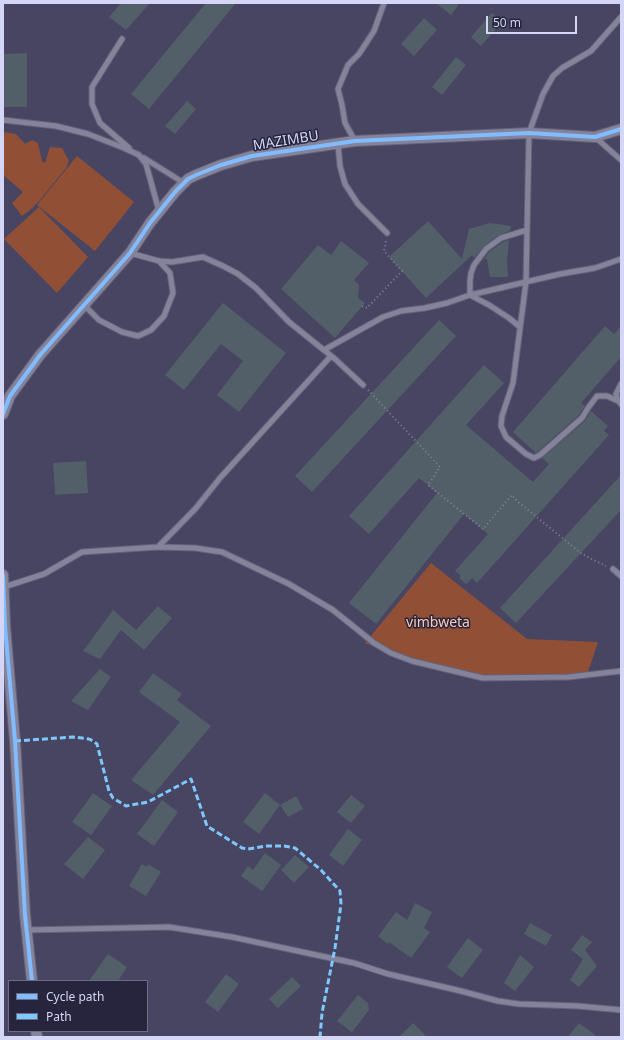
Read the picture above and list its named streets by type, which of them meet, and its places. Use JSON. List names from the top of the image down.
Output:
{
  "streets": {
    "street": ["MAZIMBU"]
  },
  "parks": ["vimbweta"],
  "legend": ["Cycle path", "Path"],
  "scale_bar": "50 m"
}
